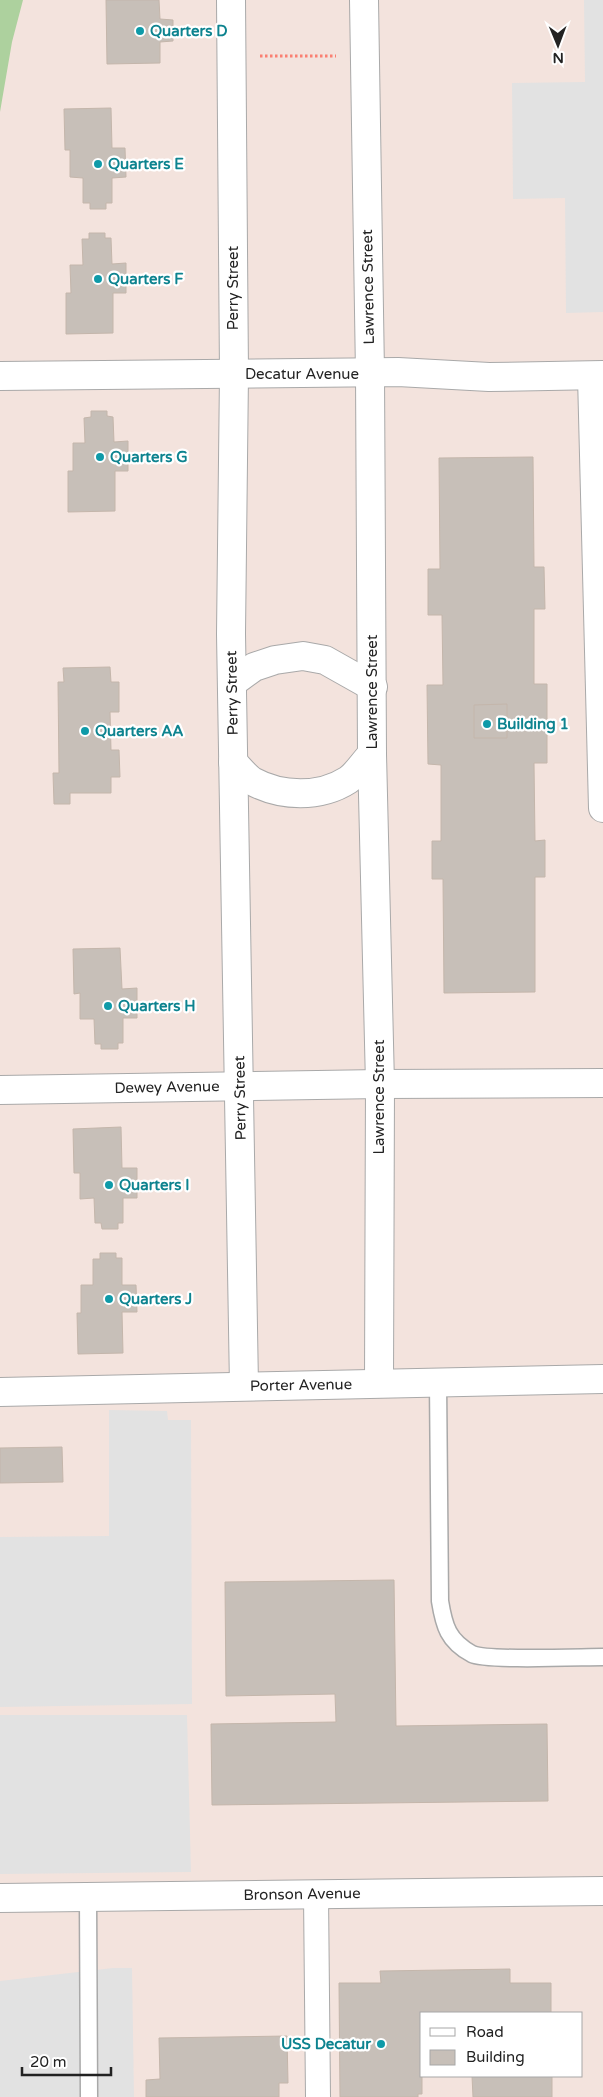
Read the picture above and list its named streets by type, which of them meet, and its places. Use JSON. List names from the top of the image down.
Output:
{
  "streets": {
    "street": [
      "Lawrence Street",
      "Perry Street",
      "Decatur Avenue",
      "Dewey Avenue",
      "Porter Avenue",
      "Bronson Avenue"
    ]
  },
  "crossings": [
    ["Lawrence Street", "Perry Street"],
    ["Lawrence Street", "Decatur Avenue"],
    ["Lawrence Street", "Dewey Avenue"],
    ["Lawrence Street", "Porter Avenue"],
    ["Perry Street", "Decatur Avenue"],
    ["Perry Street", "Dewey Avenue"],
    ["Perry Street", "Porter Avenue"]
  ],
  "places": [
    "Quarters D",
    "Quarters E",
    "Quarters F",
    "Quarters G",
    "Building 1",
    "Quarters AA",
    "Quarters H",
    "Quarters I",
    "Quarters J",
    "USS Decatur"
  ],
  "legend": ["Road", "Building"],
  "scale_bar": "20 m",
  "north": "bottom"
}
